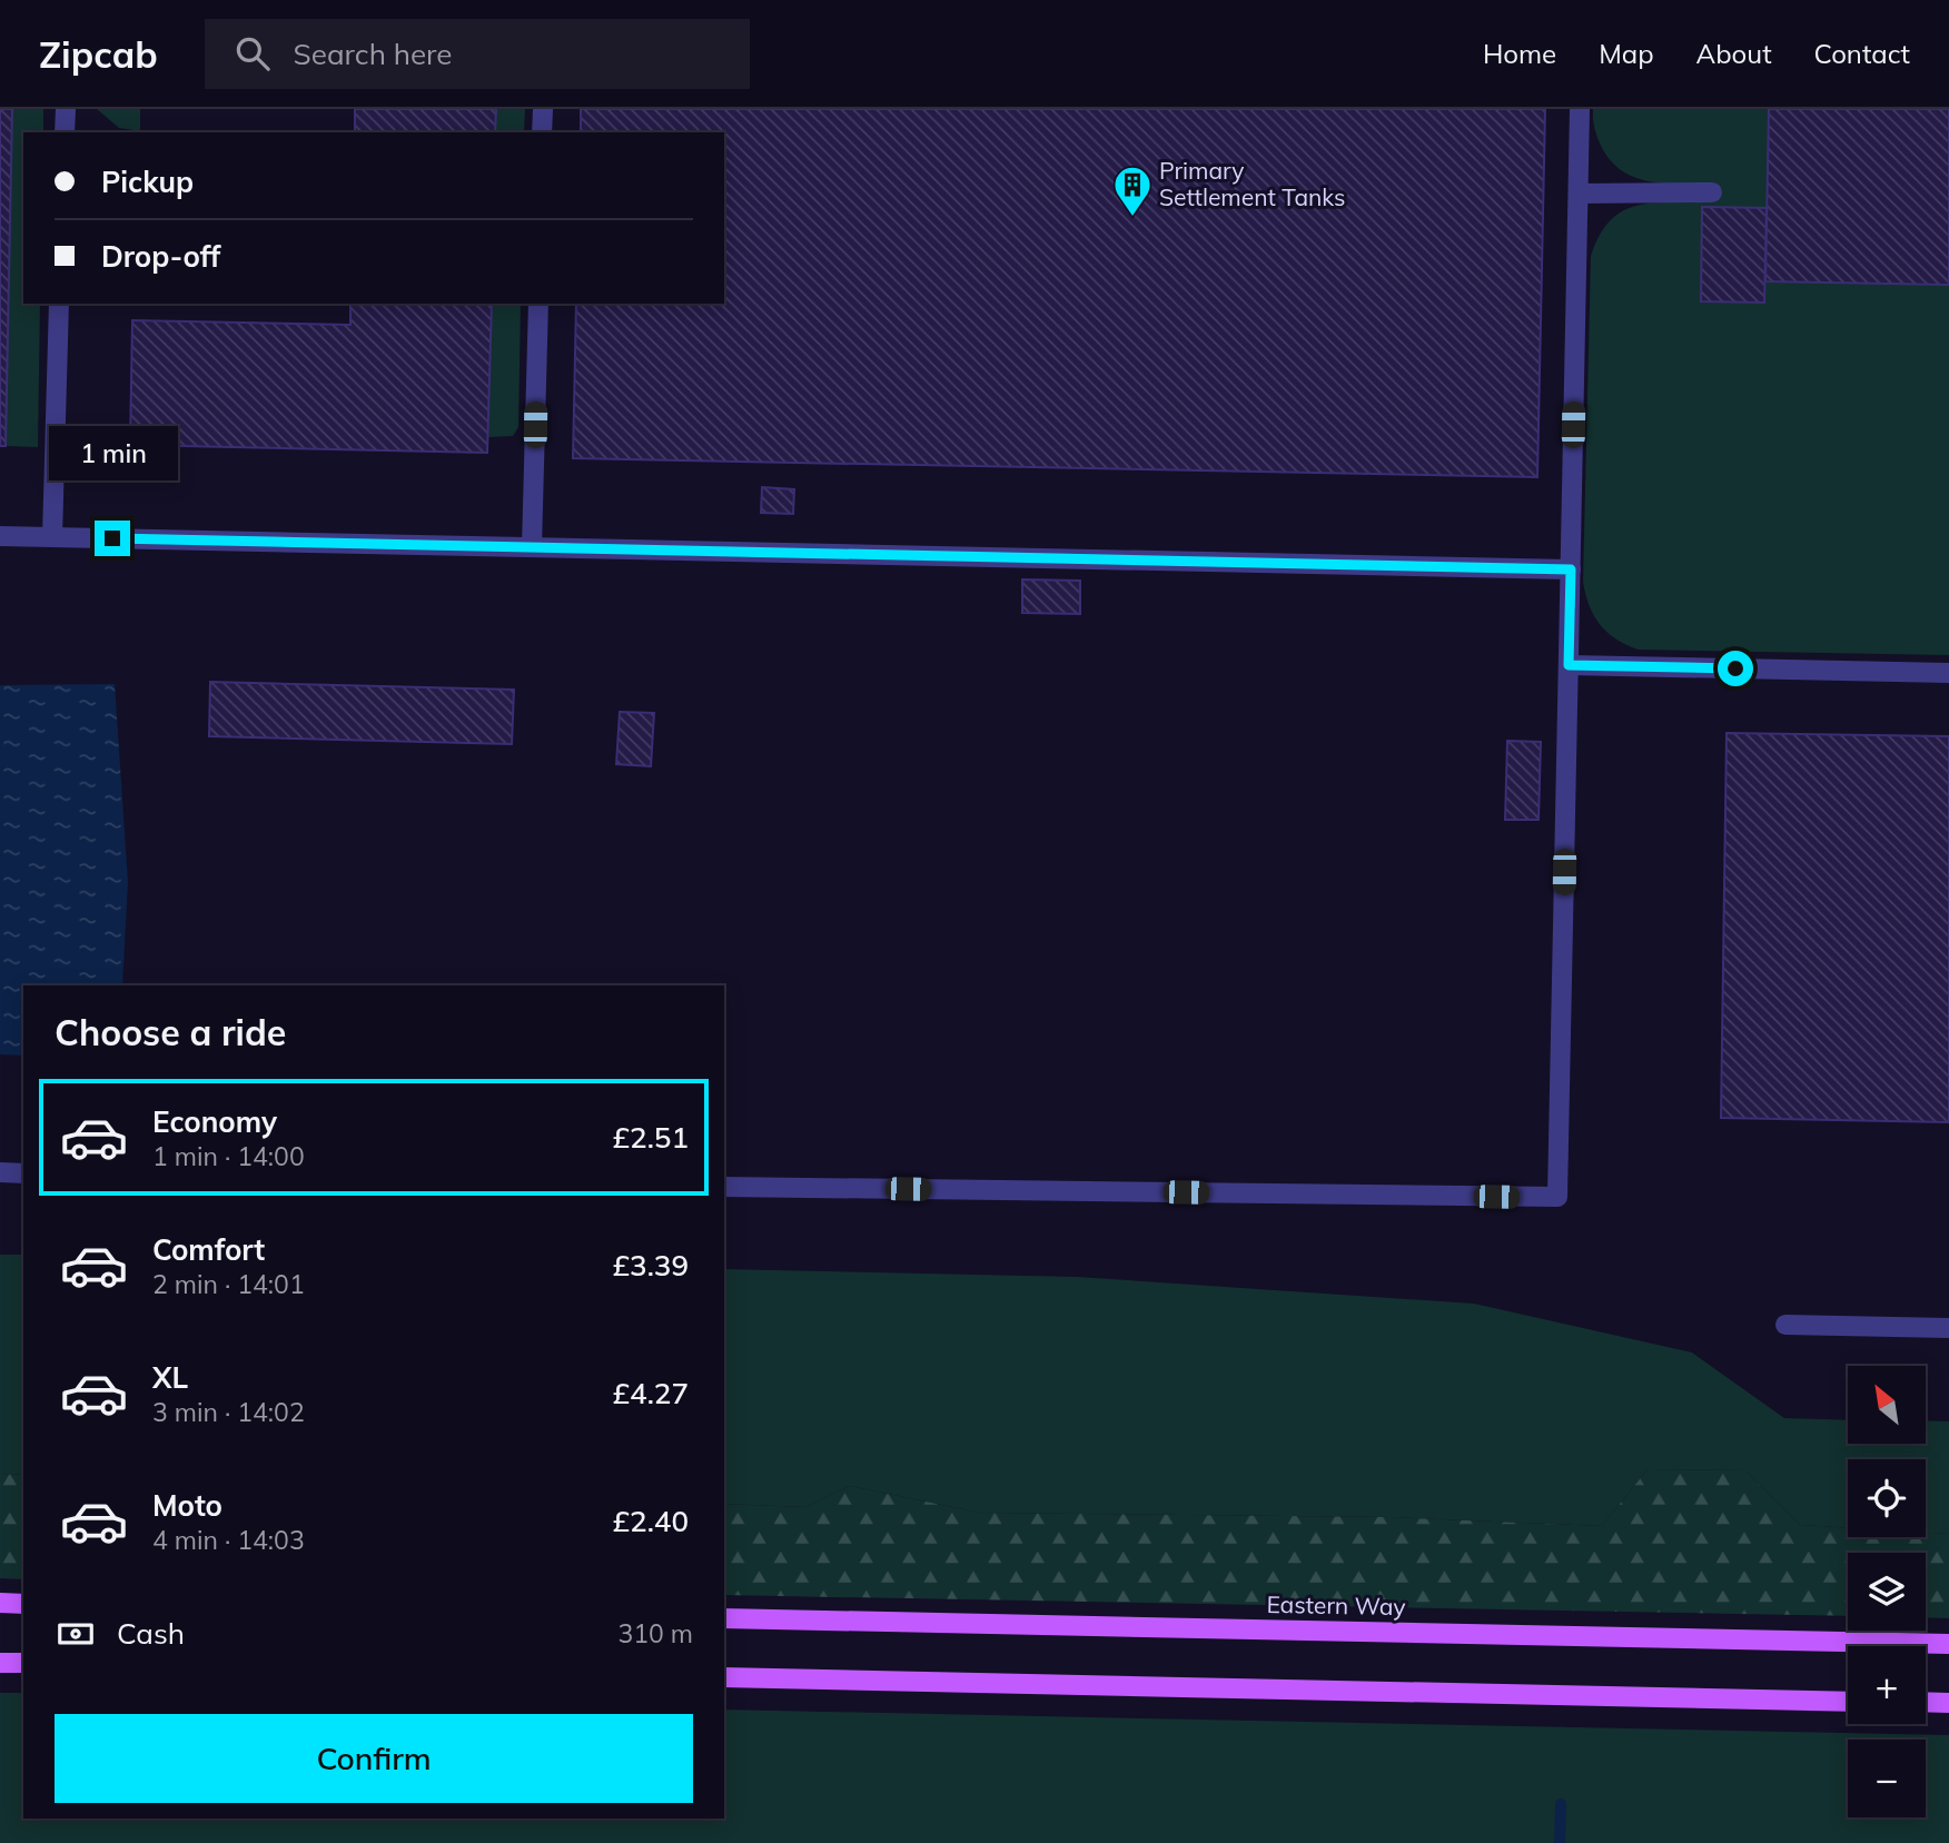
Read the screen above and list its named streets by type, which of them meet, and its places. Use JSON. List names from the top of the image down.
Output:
{
  "streets": {
    "main road": ["Eastern Way"]
  },
  "places": {
    "building": ["Primary Settlement Tanks"]
  },
  "north": "top left",
  "page": {
    "header": "Zipcab",
    "search": "Search here",
    "nav": [
      "Home",
      "Map",
      "About",
      "Contact"
    ],
    "banner": ["Pickup", "Drop-off"],
    "bubble": "1 min",
    "heading": "Choose a ride",
    "list": [
      {
        "name": "Economy",
        "note": "1 min · 14:00",
        "value": "£2.51"
      },
      {
        "name": "Comfort",
        "note": "2 min · 14:01",
        "value": "£3.39"
      },
      {
        "name": "XL",
        "note": "3 min · 14:02",
        "value": "£4.27"
      },
      {
        "name": "Moto",
        "note": "4 min · 14:03",
        "value": "£2.40"
      }
    ],
    "map_buttons": ["+", "−"],
    "pay": ["Cash", "310 m"],
    "buttons": "Confirm"
  }
}
